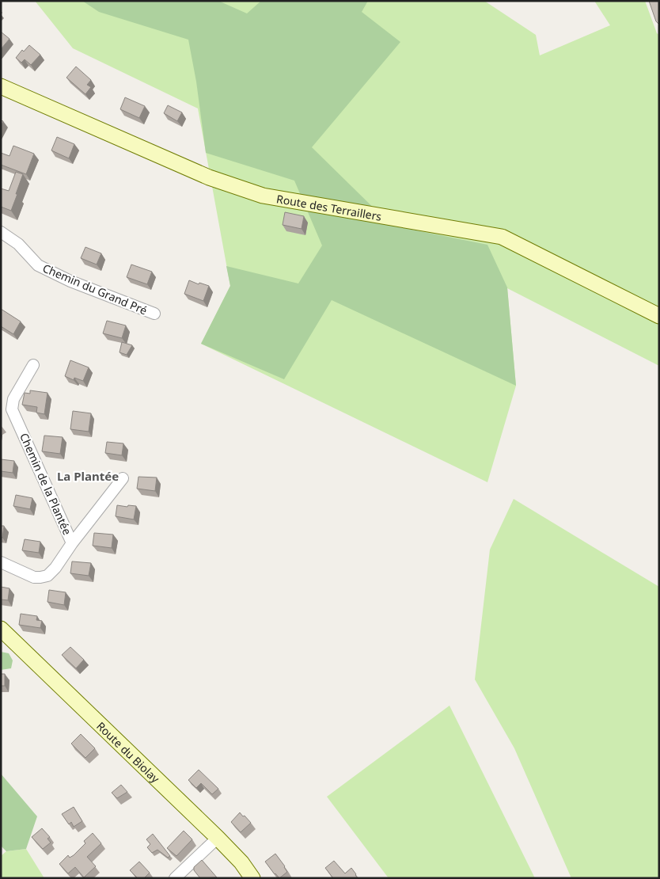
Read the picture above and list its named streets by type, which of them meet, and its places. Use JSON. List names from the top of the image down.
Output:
{
  "streets": {
    "street": [
      "Route des Terraillers",
      "Chemin du Grand Pré",
      "Chemin de la Plantée",
      "Route du Biolay"
    ]
  },
  "districts": ["La Plantée"]
}
